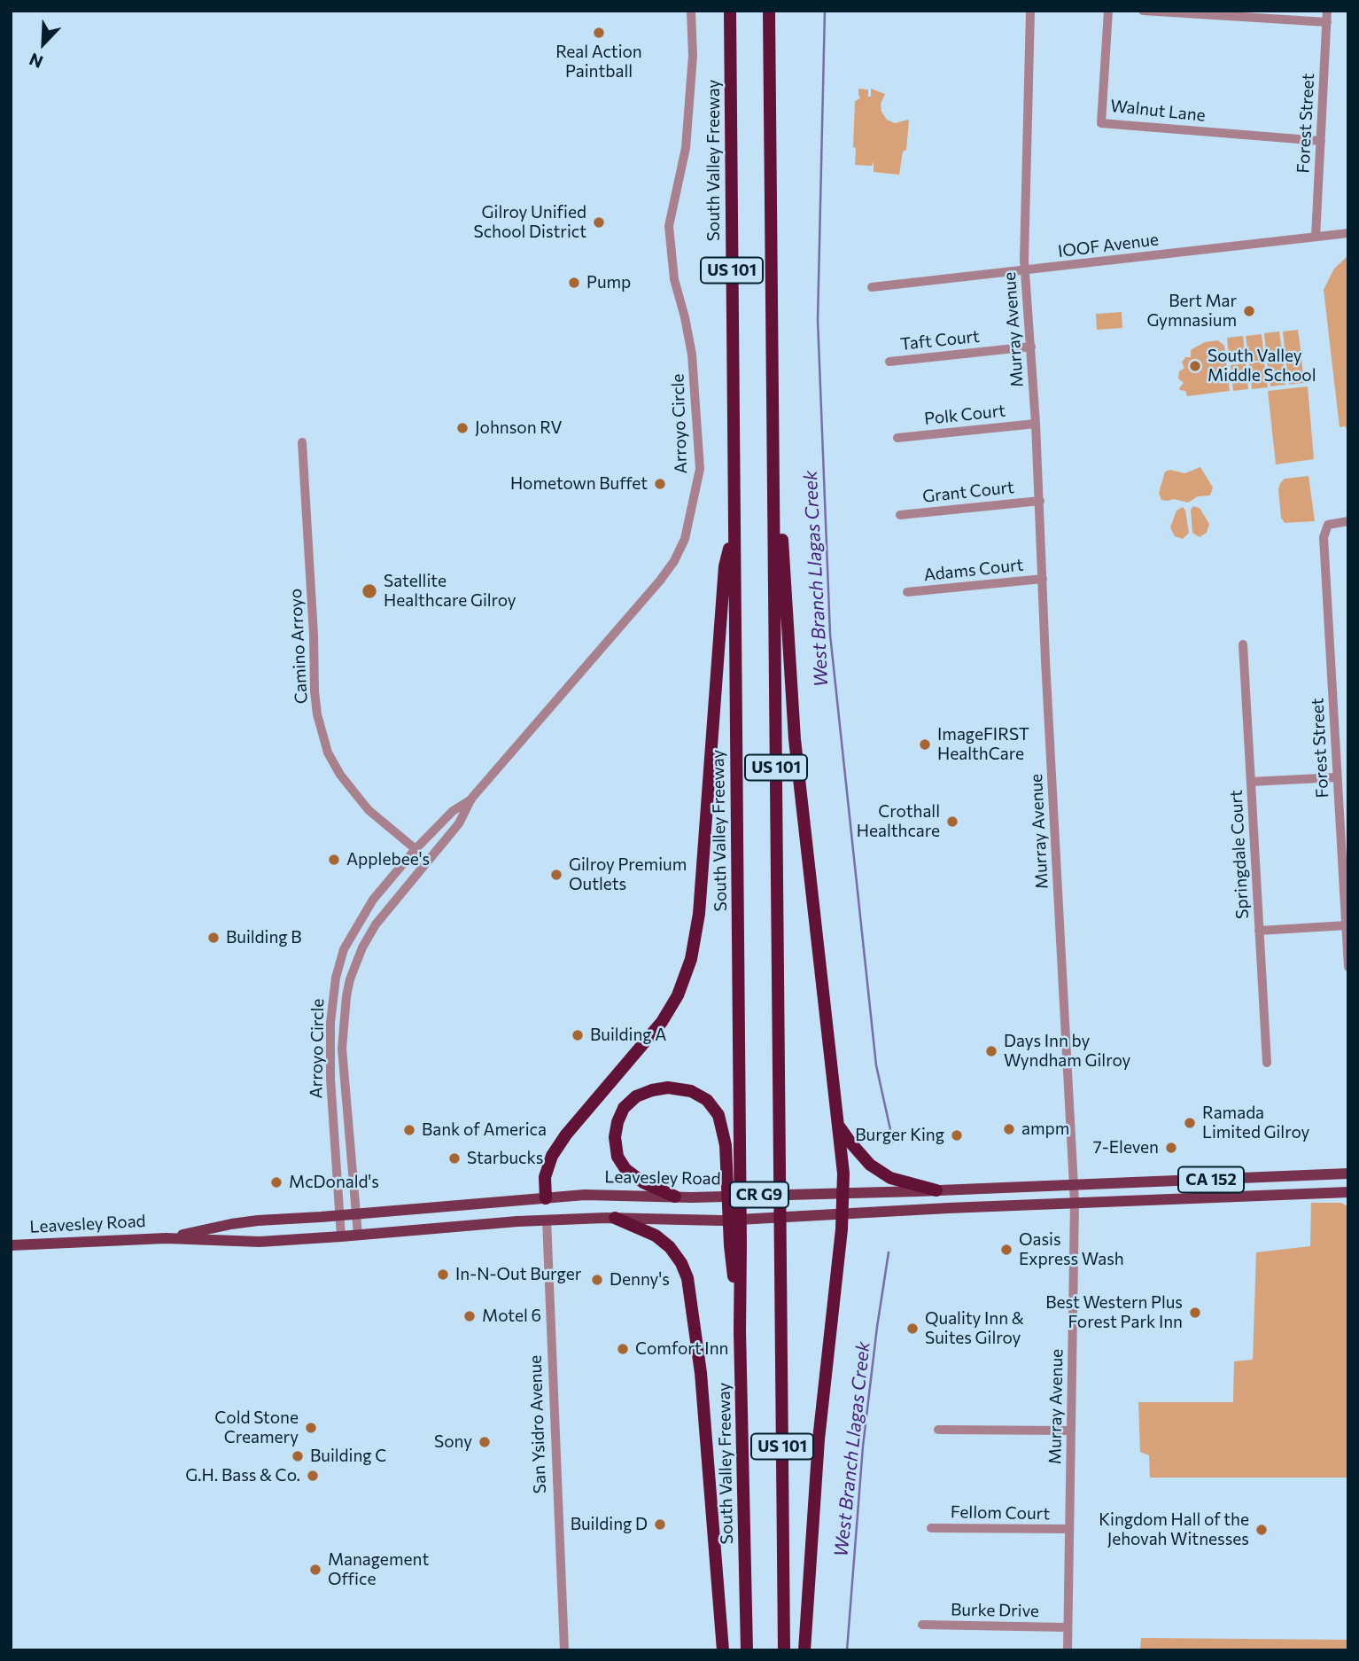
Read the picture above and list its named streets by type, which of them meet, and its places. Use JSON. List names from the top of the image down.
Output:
{
  "streets": {
    "highway": ["South Valley Freeway", "US 101", "CA 152"],
    "main road": ["Leavesley Road", "CR G9", "San Ysidro Avenue"],
    "street": [
      "Walnut Lane",
      "Forest Street",
      "IOOF Avenue",
      "Murray Avenue",
      "Taft Court",
      "Polk Court",
      "Arroyo Circle",
      "Grant Court",
      "Adams Court",
      "Camino Arroyo",
      "Springdale Court",
      "Fellom Court",
      "Burke Drive"
    ]
  },
  "crossings": [
    ["Walnut Lane", "Forest Street"],
    ["Forest Street", "IOOF Avenue"],
    ["IOOF Avenue", "Murray Avenue"],
    ["US 101", "CA 152"],
    ["Murray Avenue", "Taft Court"],
    ["Murray Avenue", "Polk Court"],
    ["Murray Avenue", "Grant Court"],
    ["Murray Avenue", "Adams Court"],
    ["Murray Avenue", "Leavesley Road"],
    ["Murray Avenue", "Fellom Court"],
    ["Murray Avenue", "Burke Drive"],
    ["Arroyo Circle", "Camino Arroyo"],
    ["Arroyo Circle", "Leavesley Road"],
    ["Leavesley Road", "CA 152"],
    ["Leavesley Road", "San Ysidro Avenue"]
  ],
  "water": ["West Branch Llagas Creek"],
  "places": [
    "Real Action Paintball",
    "Gilroy Unified School District",
    "Pump",
    "Bert Mar Gymnasium",
    "South Valley Middle School",
    "Johnson RV",
    "Hometown Buffet",
    "Satellite Healthcare Gilroy",
    "ImageFIRST HealthCare",
    "Crothall Healthcare",
    "Applebee's",
    "Gilroy Premium Outlets",
    "Building B",
    "Building A",
    "Days Inn by Wyndham Gilroy",
    "Ramada Limited Gilroy",
    "ampm",
    "Bank of America",
    "Burger King",
    "7-Eleven",
    "Starbucks",
    "McDonald's",
    "Oasis Express Wash",
    "In-N-Out Burger",
    "Denny's",
    "Best Western Plus Forest Park Inn",
    "Motel 6",
    "Quality Inn & Suites Gilroy",
    "Comfort Inn",
    "Cold Stone Creamery",
    "Sony",
    "Building C",
    "G.H. Bass & Co.",
    "Building D",
    "Kingdom Hall of the Jehovah Witnesses",
    "Management Office"
  ],
  "north": "bottom left"
}
